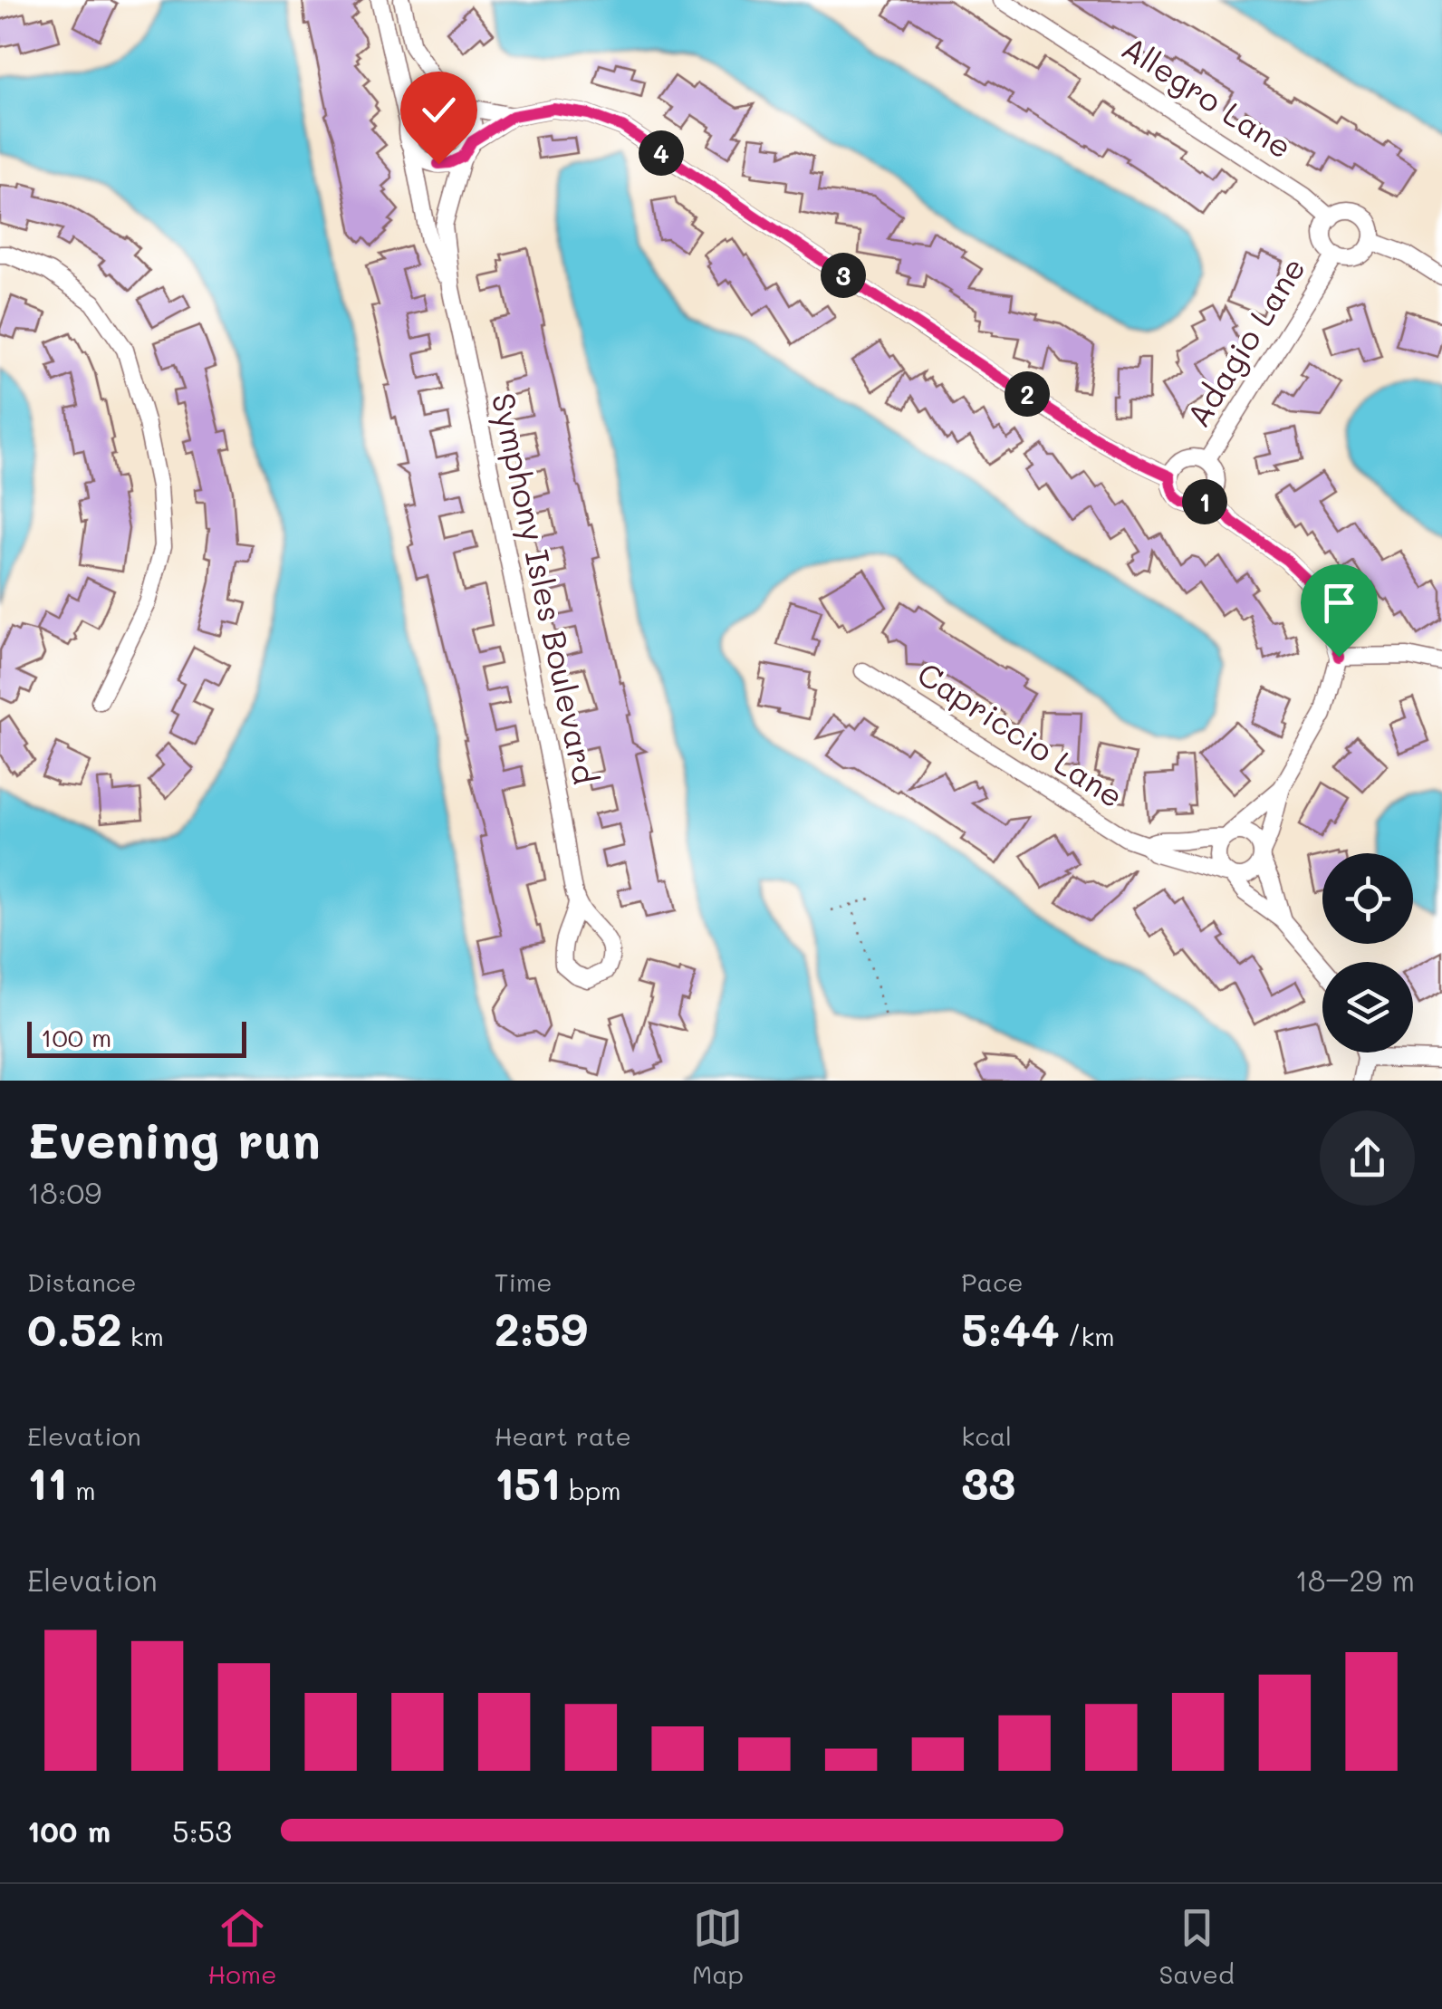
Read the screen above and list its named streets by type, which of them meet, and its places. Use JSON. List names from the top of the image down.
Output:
{
  "streets": {
    "street": [
      "Allegro Lane",
      "Adagio Lane",
      "Symphony Isles Boulevard",
      "Capriccio Lane"
    ]
  },
  "crossings": [
    ["Allegro Lane", "Adagio Lane"]
  ],
  "scale_bar": "100 m",
  "page": {
    "pins": [
      "4",
      "3",
      "2",
      "1"
    ],
    "scale": "100 m",
    "heading": ["Evening run", "18:09"],
    "stats": [
      ["Distance", "0.52 km"],
      ["Time", "2:59"],
      ["Pace", "5:44 /km"],
      ["Elevation", "11 m"],
      ["Heart rate", "151 bpm"],
      ["kcal", "33"]
    ],
    "chart": ["Elevation", "18–29 m"],
    "list": [
      {
        "name": "100 m",
        "note": "5:53"
      }
    ],
    "tabs": ["Home", "Map", "Saved"]
  }
}
